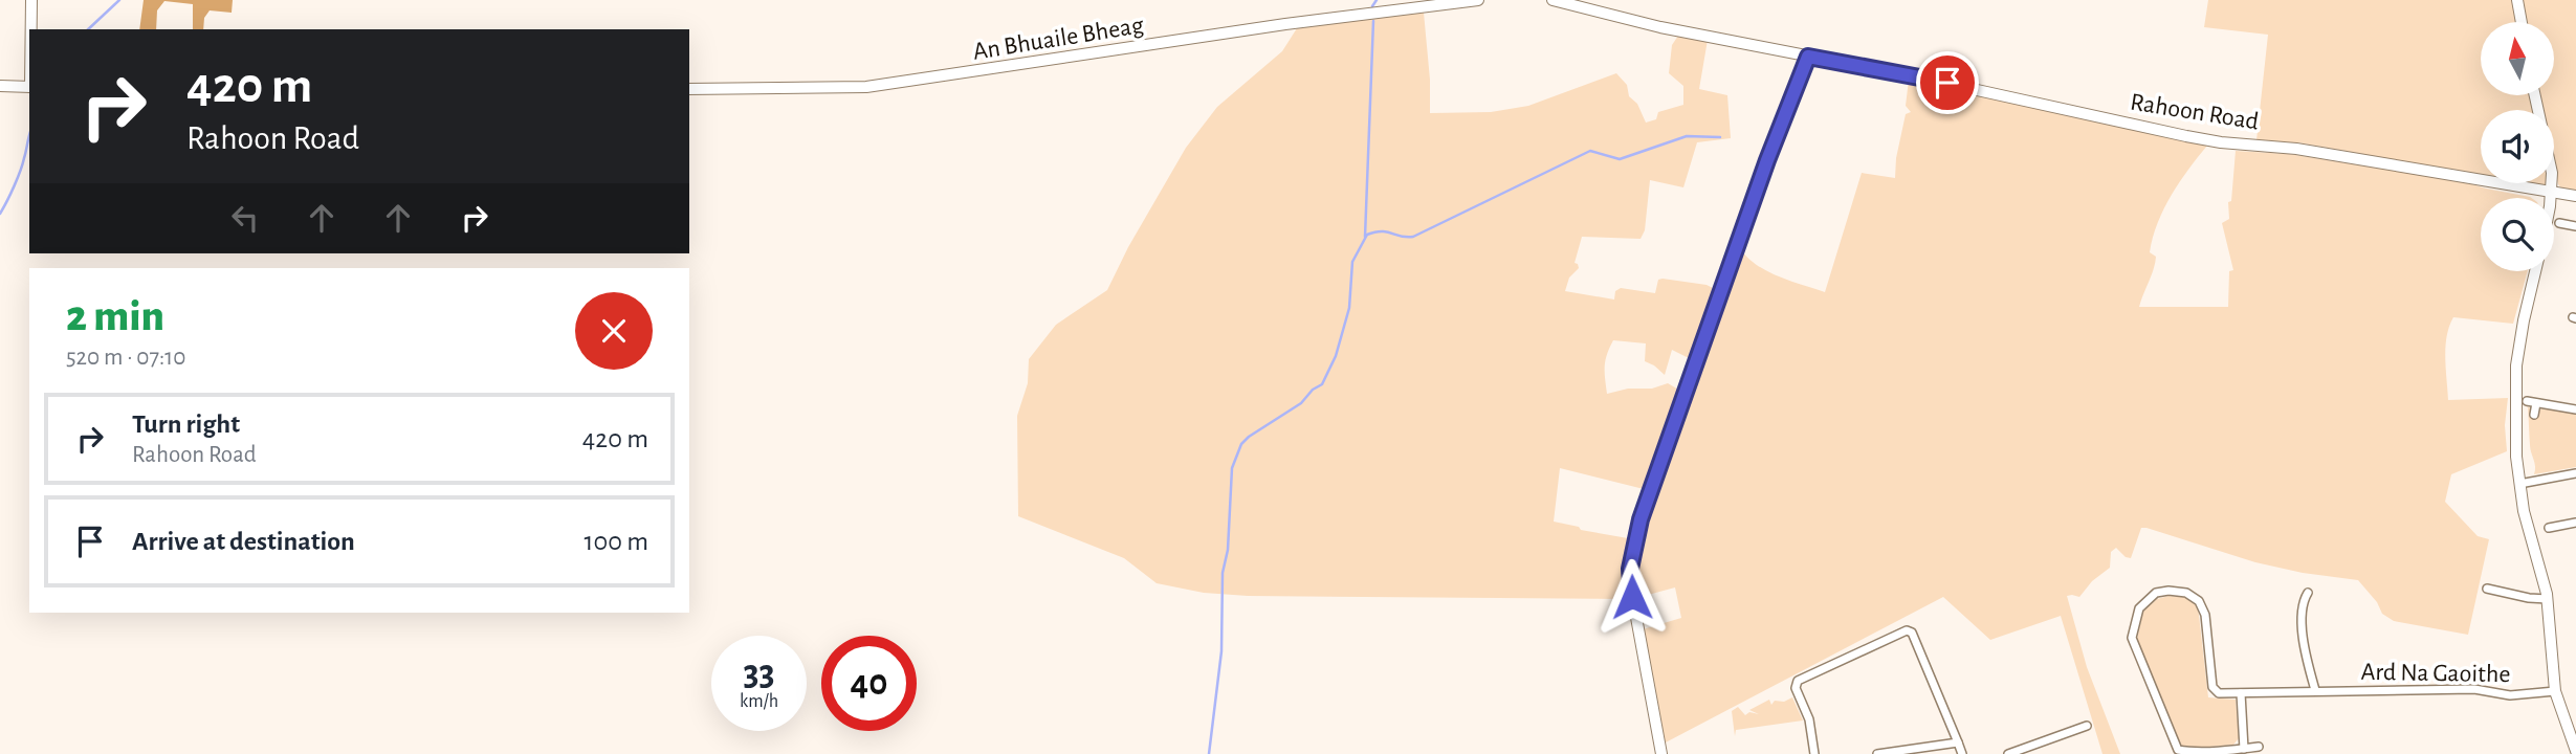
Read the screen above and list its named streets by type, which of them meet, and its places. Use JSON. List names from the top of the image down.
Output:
{
  "streets": {
    "street": ["An Bhuaile Bheag", "Rahoon Road", "Ard Na Gaoithe"]
  },
  "north": "top",
  "page": {
    "turn": ["420 m", "Rahoon Road"],
    "heading": ["2 min", "520 m · 07:10"],
    "list": [
      {
        "name": "Turn right",
        "note": "Rahoon Road",
        "value": "420 m"
      },
      {
        "name": "Arrive at destination",
        "value": "100 m"
      }
    ],
    "speed": "33 km/h",
    "limit": "40"
  }
}
